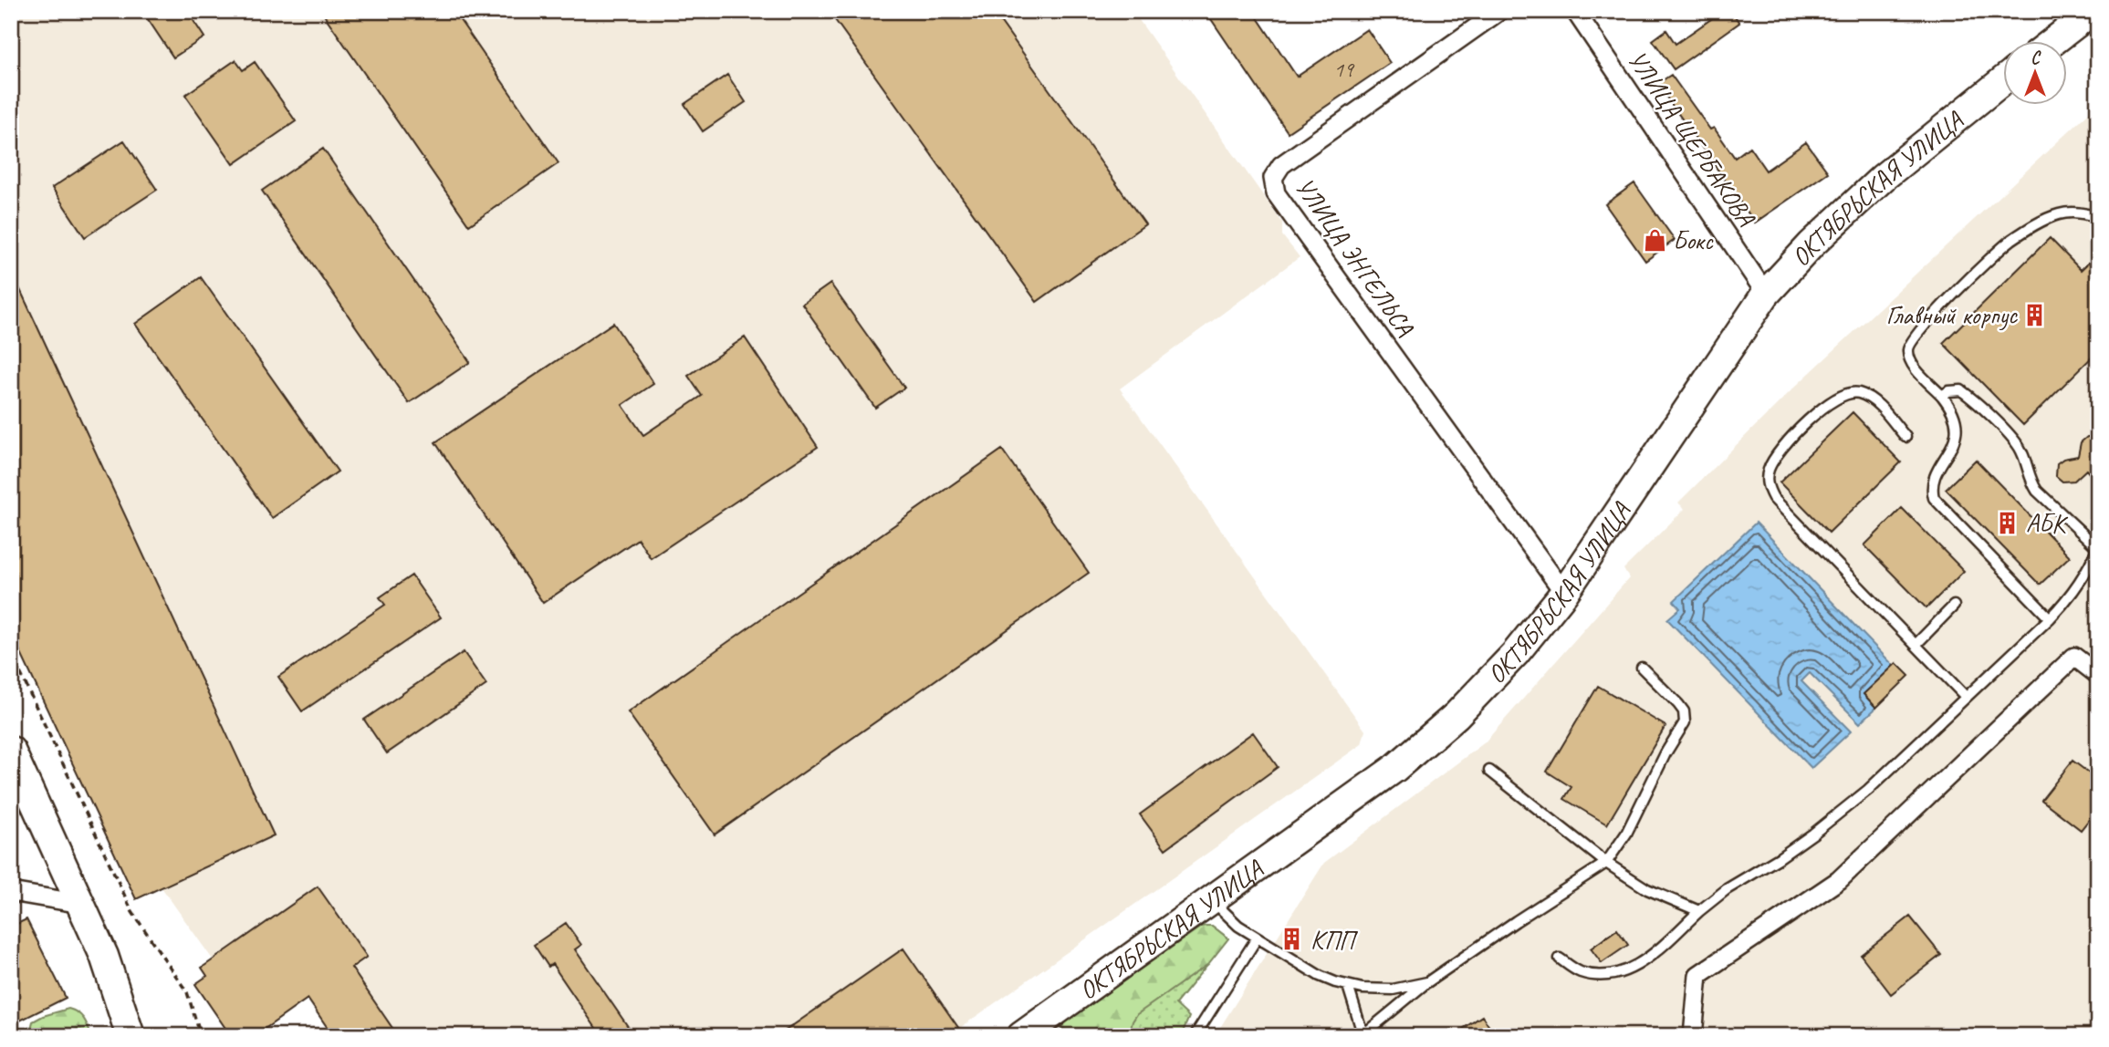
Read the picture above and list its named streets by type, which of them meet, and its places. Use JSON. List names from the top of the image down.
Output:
{
  "streets": {
    "main road": ["ОКТЯБРЬСКАЯ УЛИЦА"],
    "street": ["УЛИЦА ЩЕРБАКОВА", "УЛИЦА ЭНГЕЛЬСА"]
  },
  "crossings": [
    ["УЛИЦА ЩЕРБАКОВА", "ОКТЯБРЬСКАЯ УЛИЦА"],
    ["ОКТЯБРЬСКАЯ УЛИЦА", "УЛИЦА ЭНГЕЛЬСА"]
  ],
  "places": {
    "shop": ["Бокс"],
    "building": ["Главный корпус", "АБК", "КПП"]
  },
  "house_numbers": ["19"],
  "north": "top"
}
